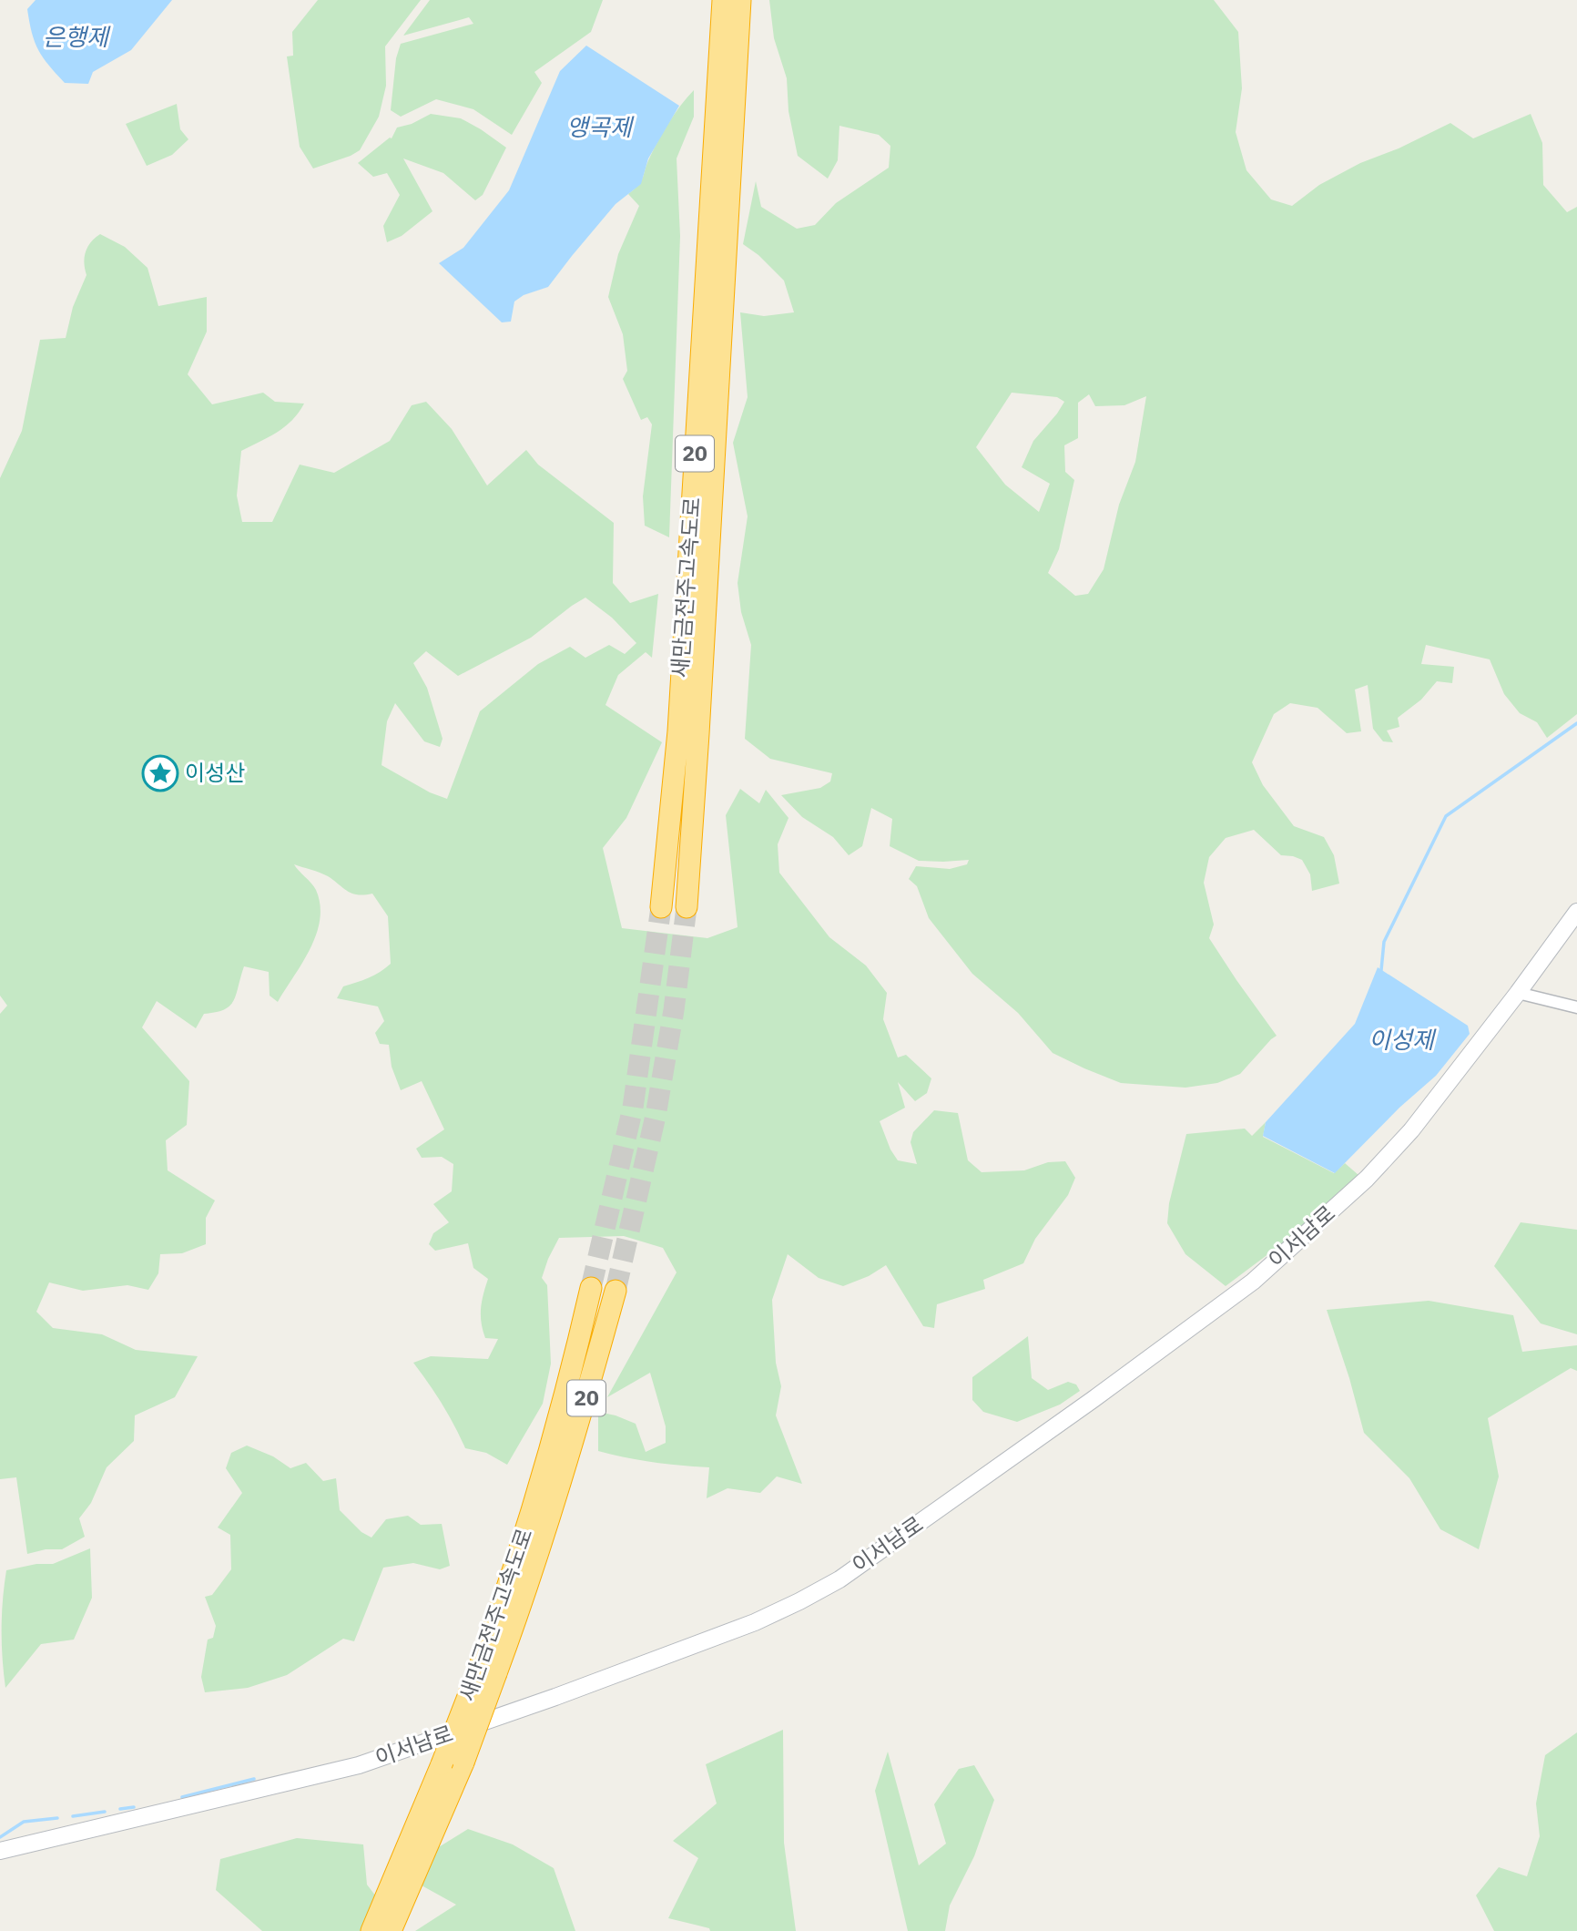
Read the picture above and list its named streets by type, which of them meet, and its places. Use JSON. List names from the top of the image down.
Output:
{
  "streets": {
    "highway": ["20", "새만금전주고속도로"],
    "main road": ["이서남로"]
  },
  "water": ["은행제", "앵곡제", "이성제"],
  "places": {
    "place": ["이성산"]
  }
}
